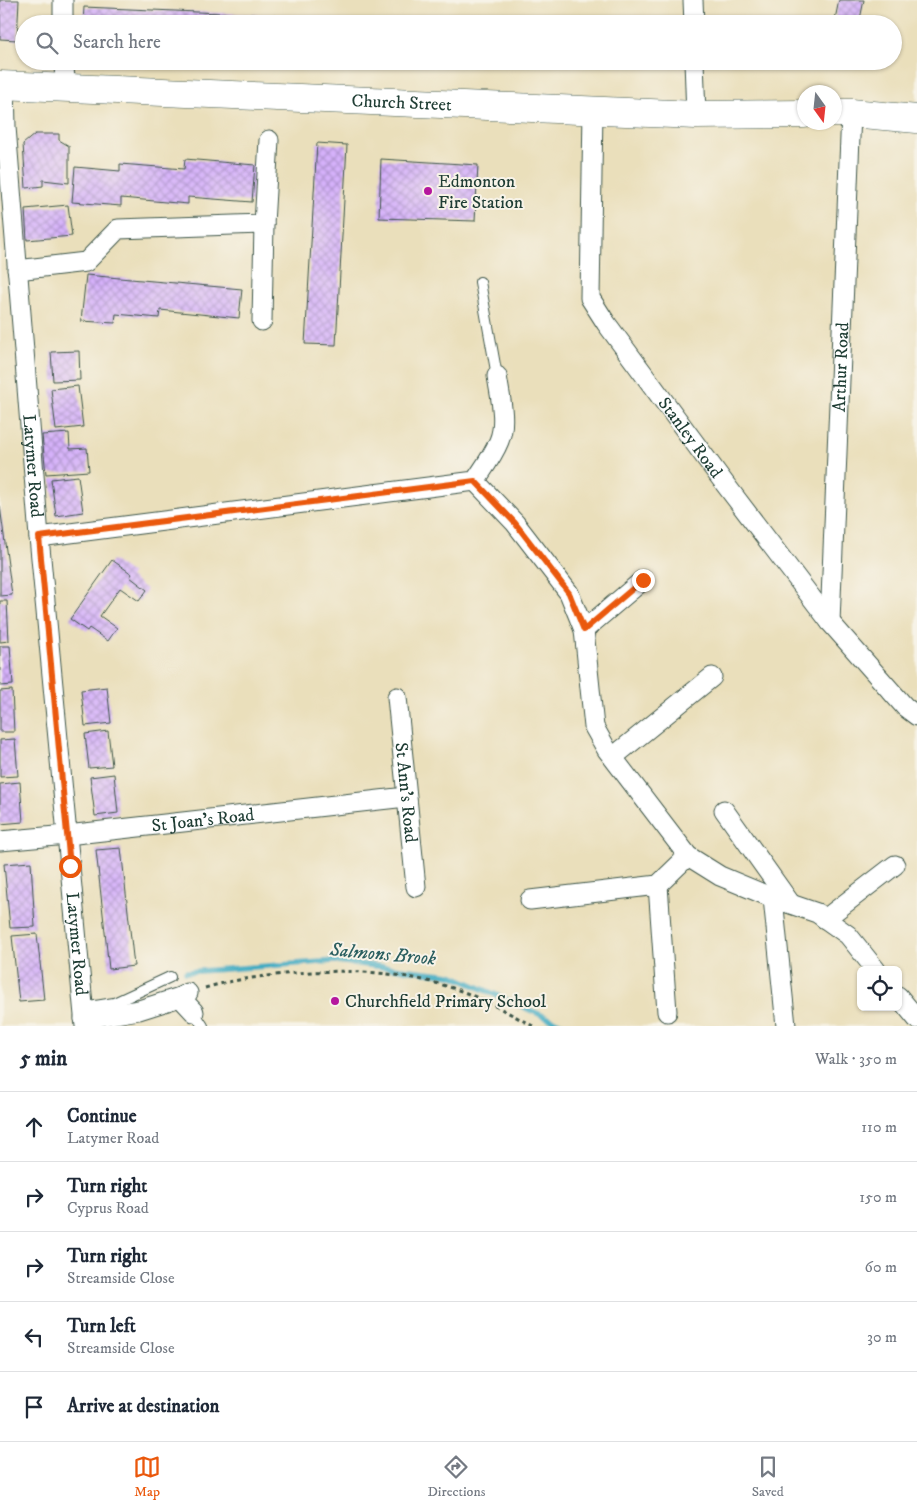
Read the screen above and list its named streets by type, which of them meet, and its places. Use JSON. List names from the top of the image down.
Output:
{
  "streets": {
    "main road": ["Church Street"],
    "street": [
      "Arthur Road",
      "Stanley Road",
      "Latymer Road",
      "St Ann's Road",
      "St Joan's Road"
    ]
  },
  "crossings": [
    ["Church Street", "Stanley Road"],
    ["Church Street", "Latymer Road"],
    ["Arthur Road", "Stanley Road"],
    ["Latymer Road", "St Joan's Road"],
    ["St Ann's Road", "St Joan's Road"]
  ],
  "water": ["Salmons Brook"],
  "places": ["Edmonton Fire Station", "Churchfield Primary School"],
  "north": "bottom",
  "page": {
    "search": "Search here",
    "heading": ["5 min", "Walk · 350 m"],
    "list": [
      ["Continue", "Latymer Road", "110 m"],
      ["Turn right", "Cyprus Road", "150 m"],
      ["Turn right", "Streamside Close", "60 m"],
      ["Turn left", "Streamside Close", "30 m"],
      "Arrive at destination"
    ],
    "nav": ["Map", "Directions", "Saved"]
  }
}
